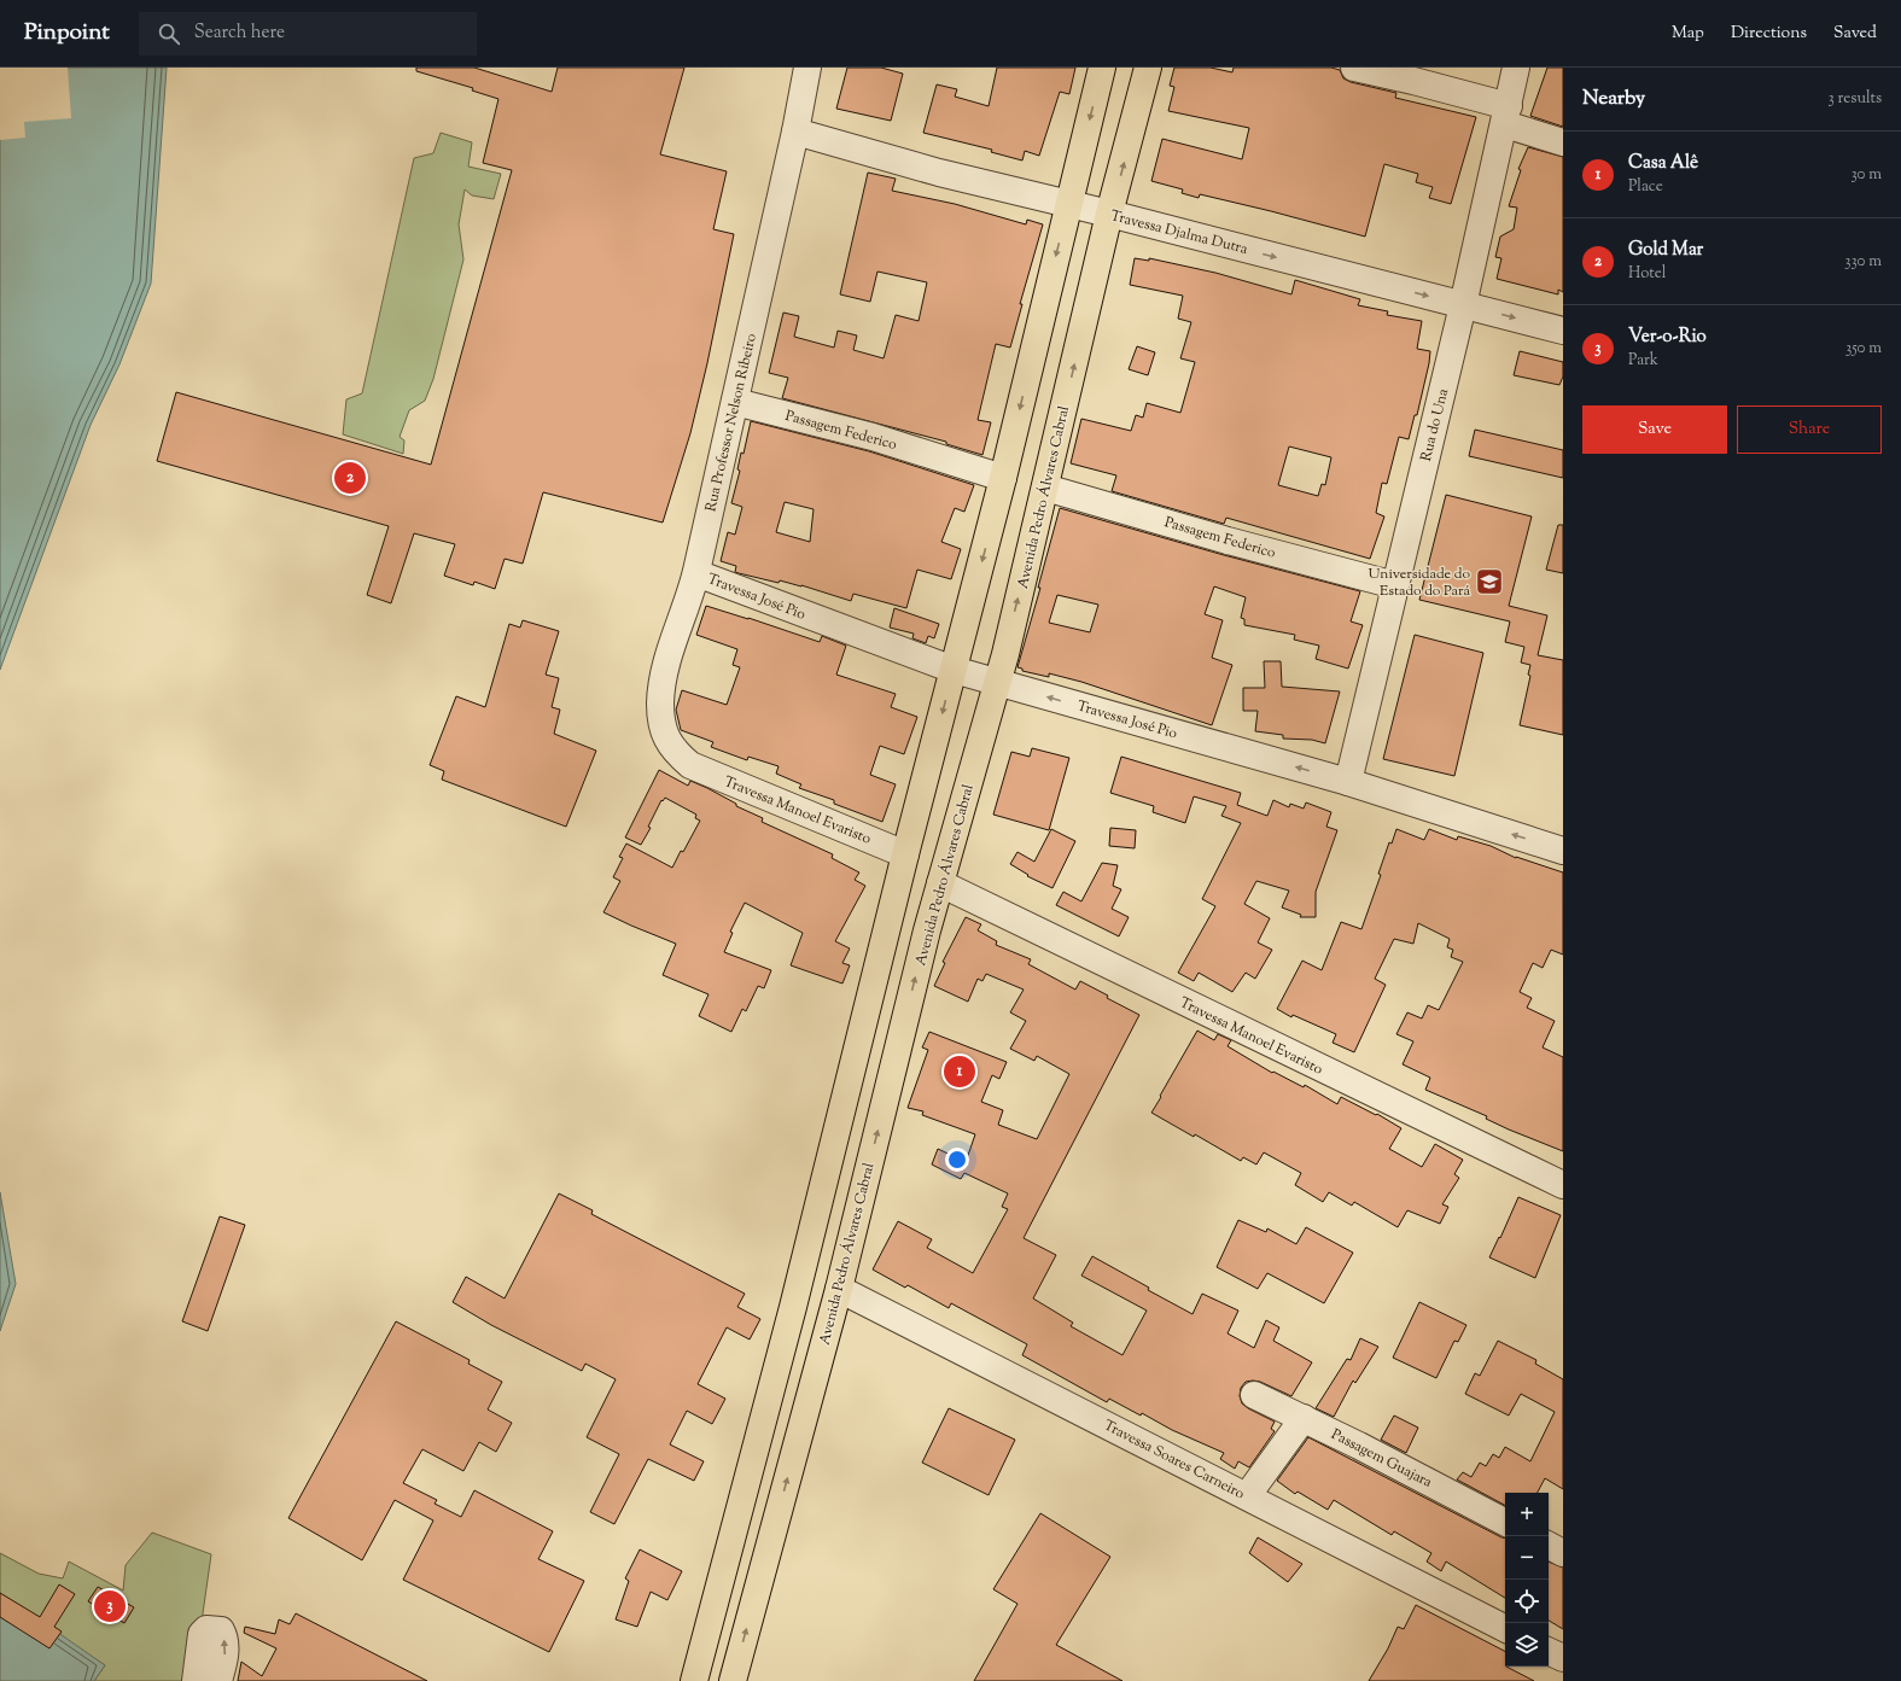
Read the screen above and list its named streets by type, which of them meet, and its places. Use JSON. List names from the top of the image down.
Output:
{
  "streets": {
    "main road": ["Avenida Pedro Álvares Cabral"],
    "street": [
      "Travessa Djalma Dutra",
      "Rua Professor Nelson Ribeiro",
      "Rua do Una",
      "Passagem Federico",
      "Travessa José Pio",
      "Travessa Manoel Evaristo",
      "Passagem Guajara",
      "Travessa Soares Carneiro"
    ]
  },
  "crossings": [
    ["Travessa Djalma Dutra", "Rua Professor Nelson Ribeiro"],
    ["Travessa Djalma Dutra", "Rua do Una"],
    ["Travessa Djalma Dutra", "Avenida Pedro Álvares Cabral"],
    ["Rua Professor Nelson Ribeiro", "Passagem Federico"],
    ["Rua Professor Nelson Ribeiro", "Travessa José Pio"],
    ["Rua Professor Nelson Ribeiro", "Travessa Manoel Evaristo"],
    ["Rua do Una", "Passagem Federico"],
    ["Rua do Una", "Travessa José Pio"],
    ["Passagem Federico", "Avenida Pedro Álvares Cabral"],
    ["Avenida Pedro Álvares Cabral", "Travessa José Pio"],
    ["Avenida Pedro Álvares Cabral", "Travessa Manoel Evaristo"],
    ["Avenida Pedro Álvares Cabral", "Travessa Soares Carneiro"]
  ],
  "one_way": ["Travessa José Pio"],
  "places": {
    "school or university": ["Universidade do Estado do Pará"]
  },
  "page": {
    "header": "Pinpoint",
    "search": "Search here",
    "nav": ["Map", "Directions", "Saved"],
    "heading": ["Nearby", "3 results"],
    "list": [
      {
        "mark": "1",
        "name": "Casa Alê",
        "note": "Place",
        "value": "30 m"
      },
      {
        "mark": "2",
        "name": "Gold Mar",
        "note": "Hotel",
        "value": "330 m"
      },
      {
        "mark": "3",
        "name": "Ver-o-Rio",
        "note": "Park",
        "value": "350 m"
      }
    ],
    "buttons": ["Save", "Share"],
    "pins": ["2", "1", "3"],
    "map_buttons": ["+", "−"]
  }
}
